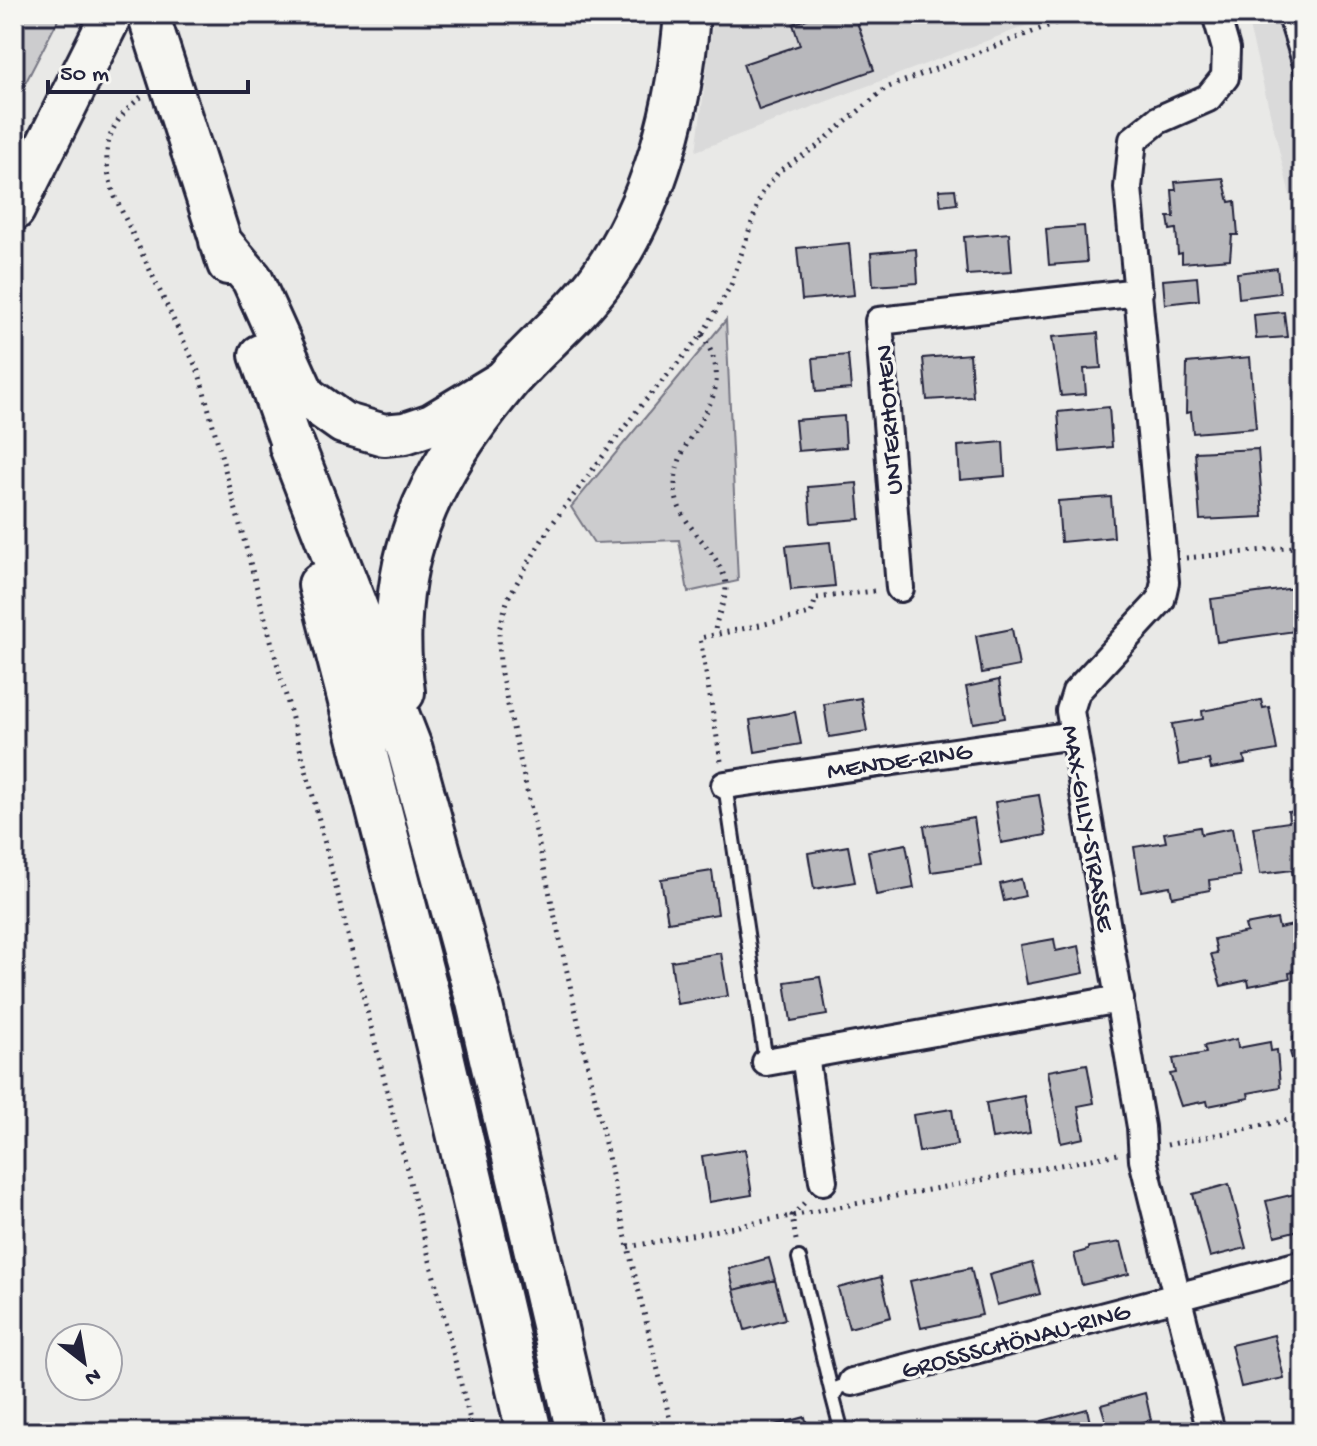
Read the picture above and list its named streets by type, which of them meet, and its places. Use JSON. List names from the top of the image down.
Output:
{
  "streets": {
    "street": [
      "UNTERHOHEN",
      "MENDE-RING",
      "MAX-GILLY-STRASSE",
      "GROSSSCHÖNAU-RING"
    ]
  },
  "crossings": [
    ["UNTERHOHEN", "MAX-GILLY-STRASSE"],
    ["MENDE-RING", "MAX-GILLY-STRASSE"],
    ["MAX-GILLY-STRASSE", "GROSSSCHÖNAU-RING"]
  ],
  "scale_bar": "50 m",
  "north": "bottom right"
}
